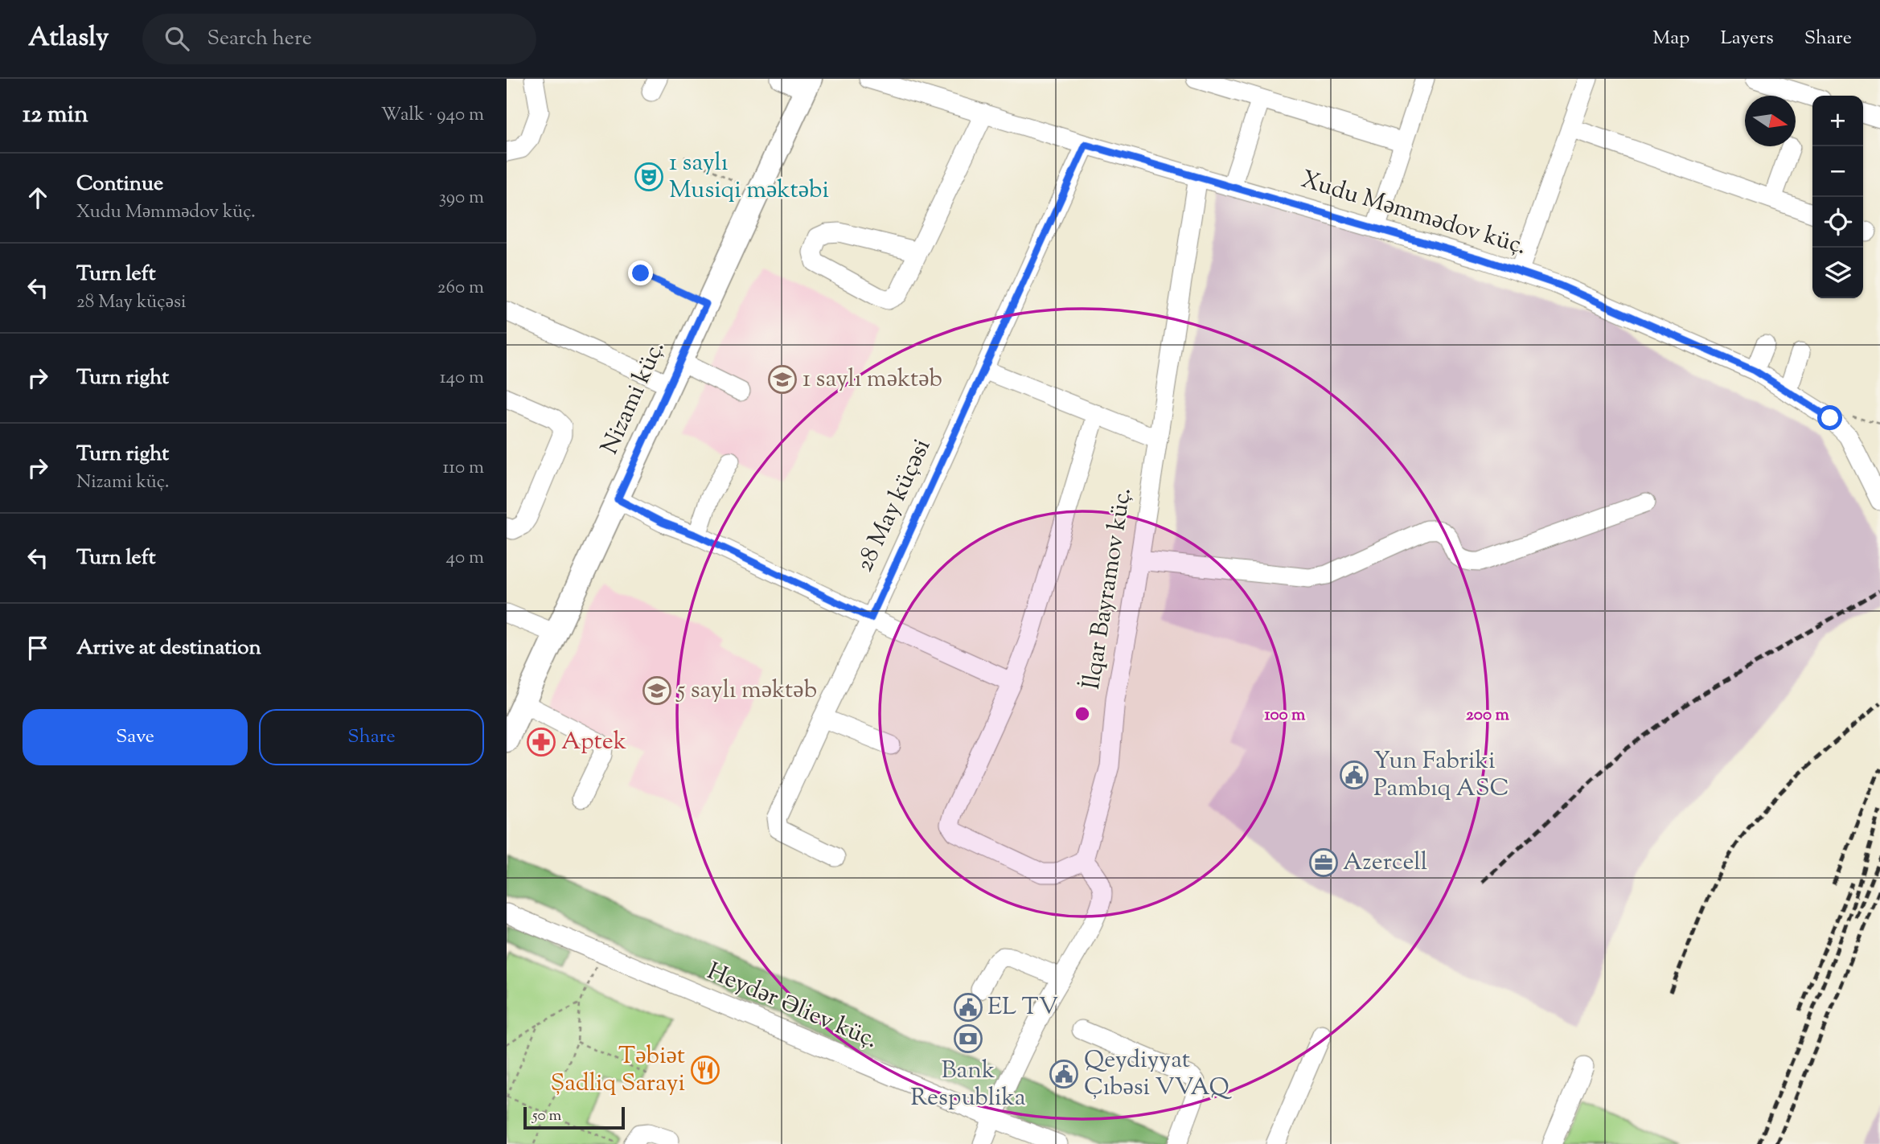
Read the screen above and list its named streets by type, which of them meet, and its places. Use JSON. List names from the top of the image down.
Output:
{
  "streets": {
    "main road": ["Nizami küç."],
    "street": [
      "Xudu Məmmədov küç.",
      "28 May küçəsi",
      "İlqar Bayramov küç.",
      "Heydər Əliev küç."
    ]
  },
  "crossings": [
    ["Xudu Məmmədov küç.", "28 May küçəsi"],
    ["Xudu Məmmədov küç.", "İlqar Bayramov küç."]
  ],
  "places": {
    "theatre": ["1 saylı Musiqi məktəbi"],
    "school or university": ["1 saylı məktəb", "5 saylı məktəb"],
    "pharmacy": ["Aptek"],
    "public building": ["Yun Fabriki Pambıq ASC", "EL TV", "Qeydiyyat Çıbəsi VVAQ"],
    "office": ["Azercell"],
    "bank": ["Bank Respublika"],
    "restaurant": ["Təbiət Şadliq Sarayi"]
  },
  "scale_bar": "50 m",
  "north": "right",
  "page": {
    "header": "Atlasly",
    "search": "Search here",
    "nav": ["Map", "Layers", "Share"],
    "heading": ["12 min", "Walk · 940 m"],
    "map_buttons": ["+", "−"],
    "list": [
      ["Continue", "Xudu Məmmədov küç.", "390 m"],
      ["Turn left", "28 May küçəsi", "260 m"],
      ["Turn right", "140 m"],
      ["Turn right", "Nizami küç.", "110 m"],
      ["Turn left", "40 m"],
      "Arrive at destination"
    ],
    "buttons": ["Save", "Share"],
    "scale": "50 m"
  },
  "rings": ["100 m", "200 m"]
}
